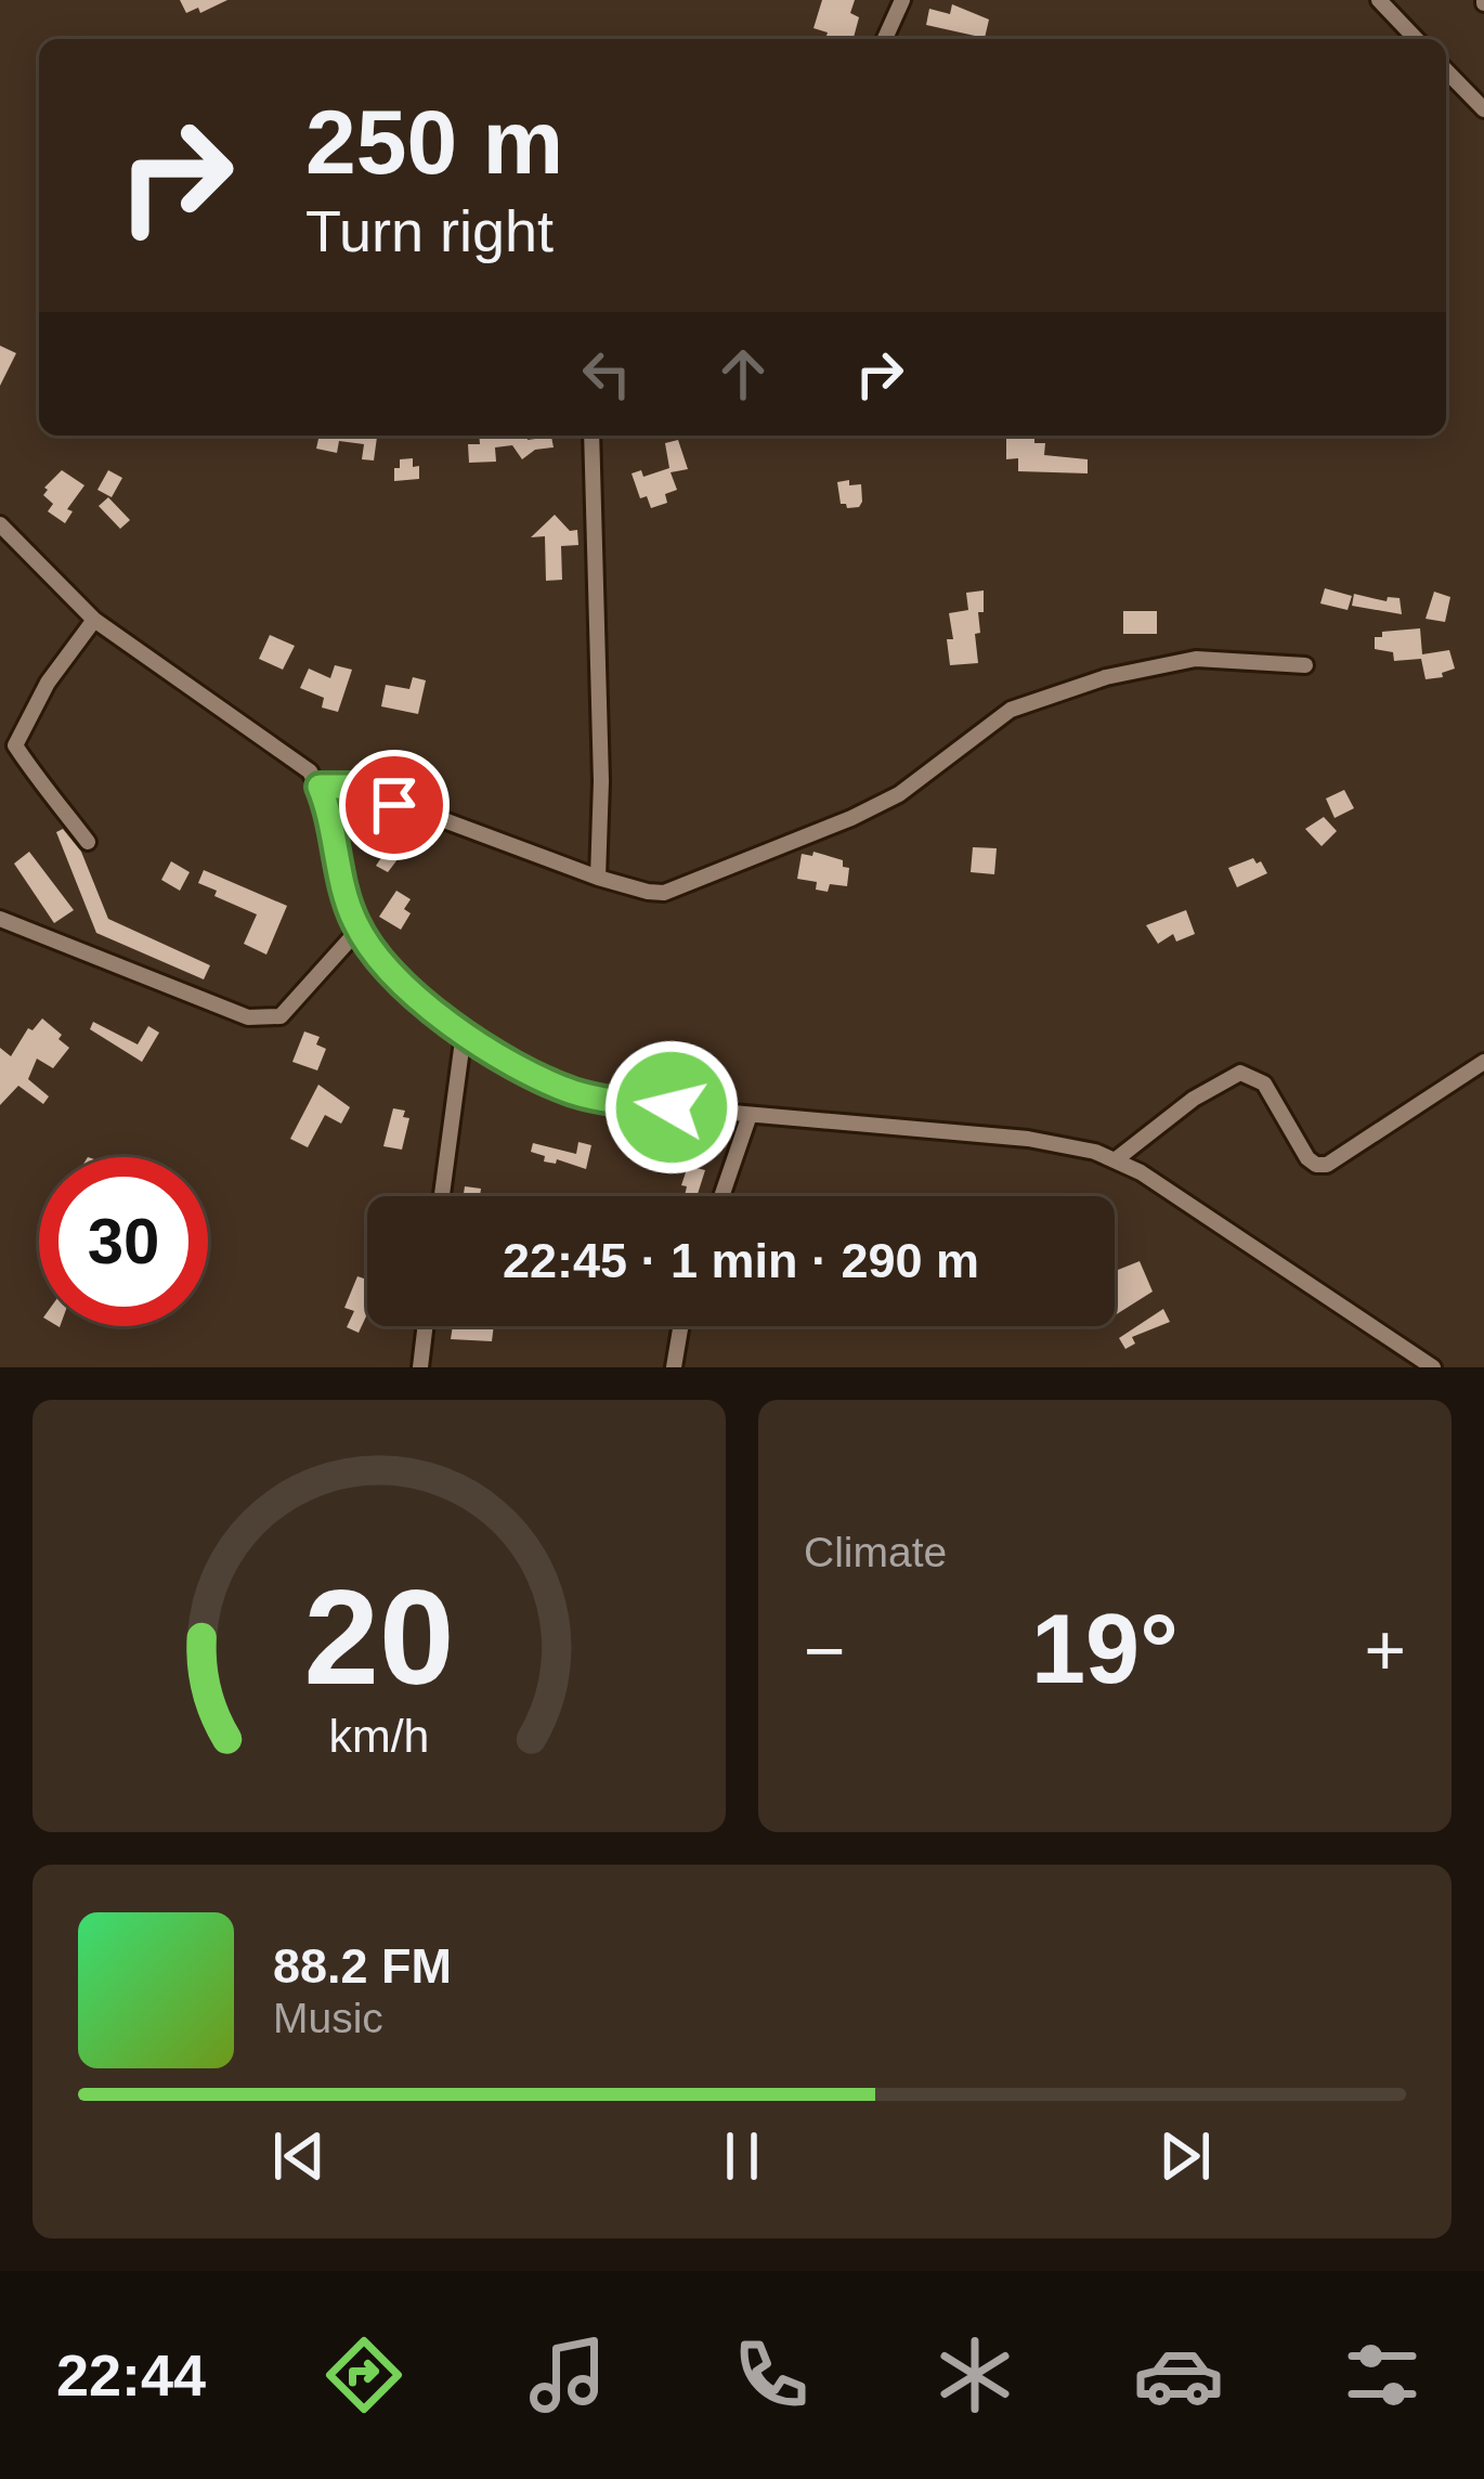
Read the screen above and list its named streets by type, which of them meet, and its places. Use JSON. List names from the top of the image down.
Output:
{
  "page": {
    "turn": ["250 m", "Turn right"],
    "limit": "30",
    "trip": "22:45 · 1 min · 290 m",
    "tile": "Climate",
    "heat": ["−", "19°", "+"],
    "song": ["88.2 FM", "Music"],
    "tabs": "22:44",
    "gauge": ["20", "km/h"]
  }
}
